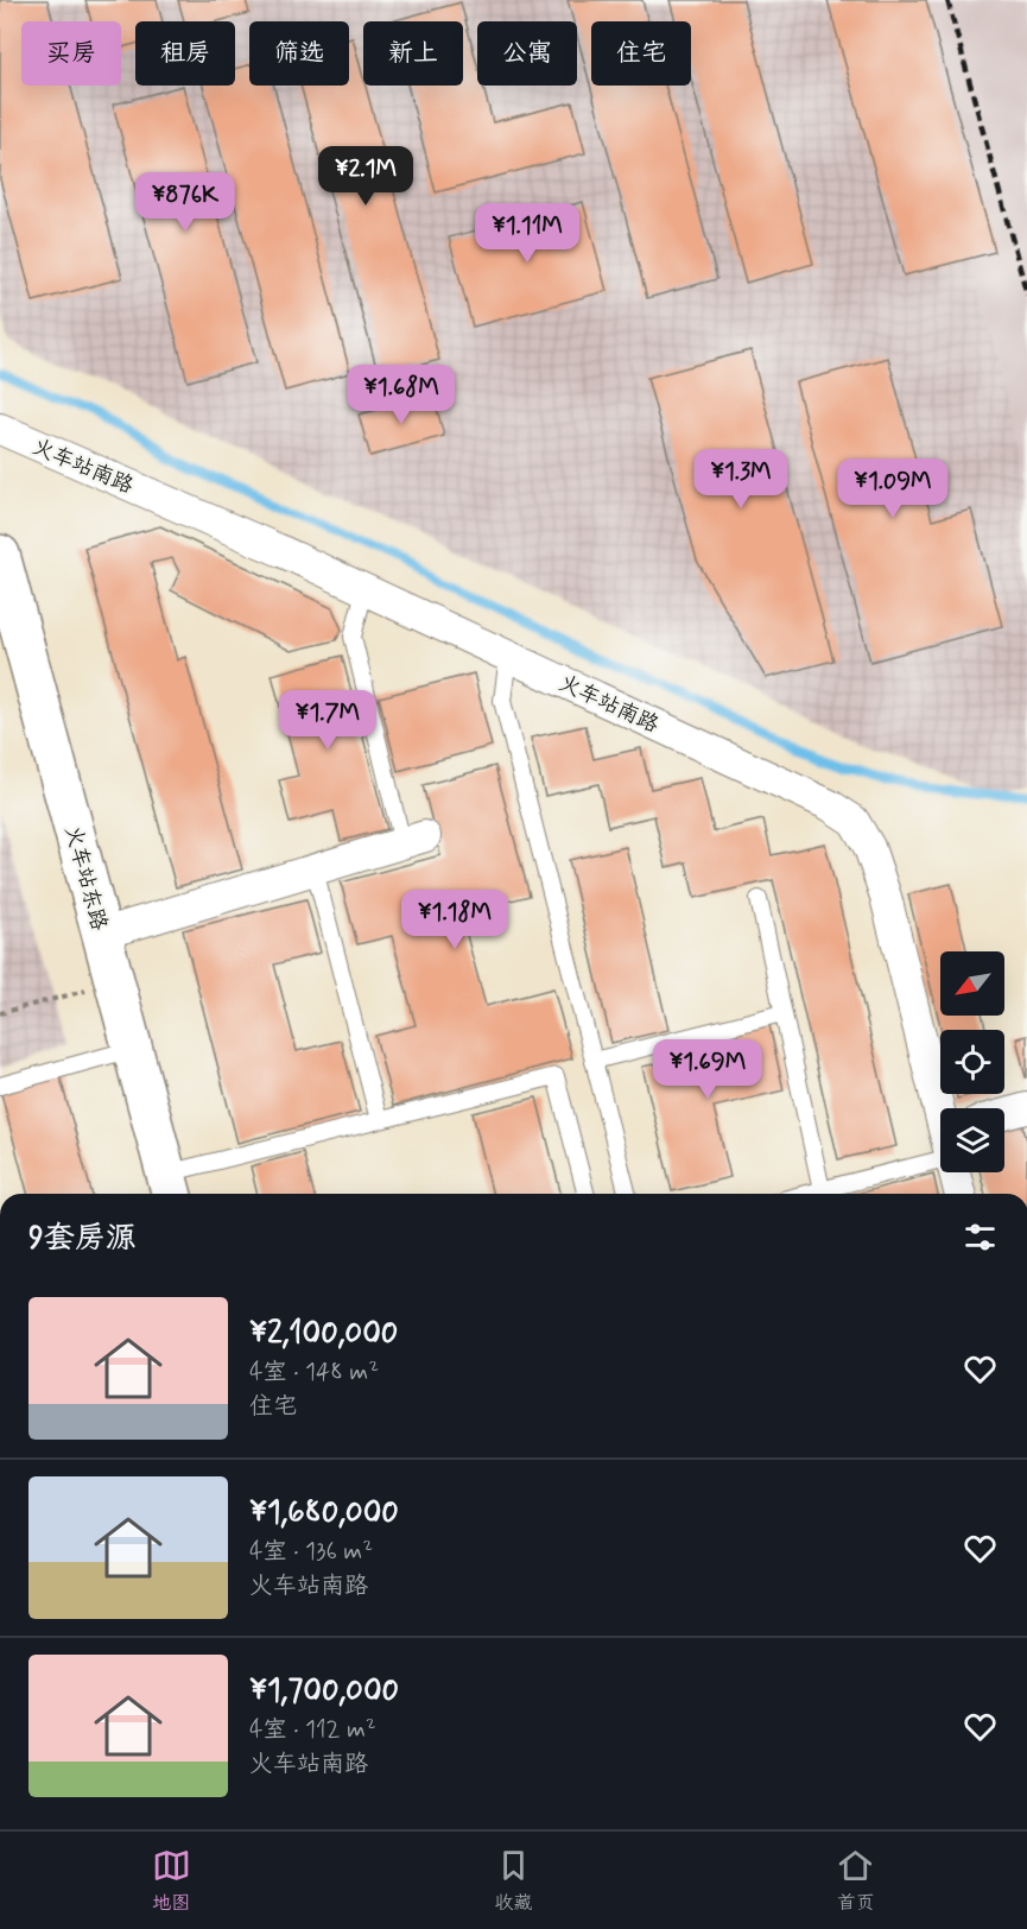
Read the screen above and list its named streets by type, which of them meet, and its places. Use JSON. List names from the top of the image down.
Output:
{
  "streets": {
    "main road": ["火车站东路"],
    "street": ["火车站南路"]
  },
  "north": "bottom left",
  "page": {
    "chip": [
      "买房",
      "租房",
      "筛选",
      "新上",
      "公寓",
      "住宅"
    ],
    "price": [
      "¥2.1M",
      "¥876K",
      "¥1.11M",
      "¥1.68M",
      "¥1.3M",
      "¥1.09M",
      "¥1.7M",
      "¥1.18M",
      "¥1.69M"
    ],
    "heading": "9套房源",
    "list": [
      {
        "name": "¥2,100,000",
        "note": "4室 · 148 m² · 住宅"
      },
      {
        "name": "¥1,680,000",
        "note": "4室 · 136 m² · 火车站南路"
      },
      {
        "name": "¥1,700,000",
        "note": "4室 · 112 m² · 火车站南路"
      }
    ],
    "tabs": ["地图", "收藏", "首页"]
  }
}
